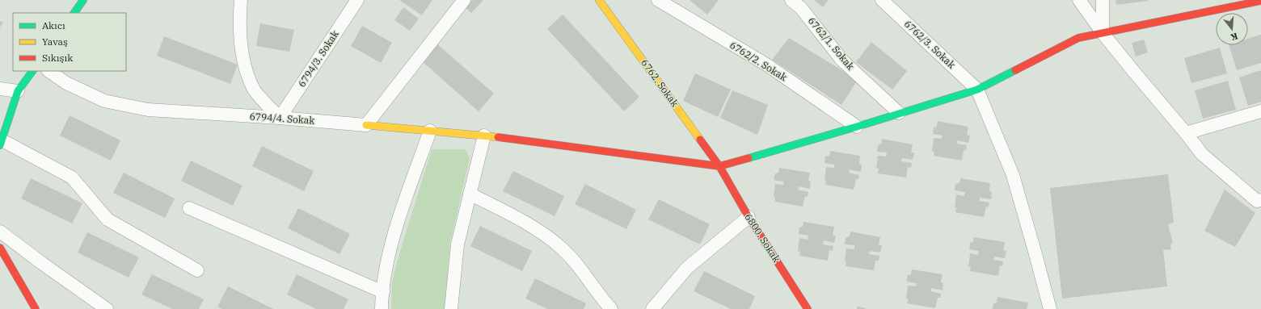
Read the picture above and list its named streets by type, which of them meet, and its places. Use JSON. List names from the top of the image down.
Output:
{
  "streets": {
    "street": [
      "6762/1. Sokak",
      "6762/3. Sokak",
      "6794/3. Sokak",
      "6762/2. Sokak",
      "6762. Sokak",
      "6794/4. Sokak",
      "6800. Sokak"
    ]
  },
  "crossings": [
    ["6794/3. Sokak", "6794/4. Sokak"],
    ["6762. Sokak", "6800. Sokak"]
  ],
  "legend": ["Akıcı", "Yavaş", "Sıkışık"],
  "north": "bottom"
}
